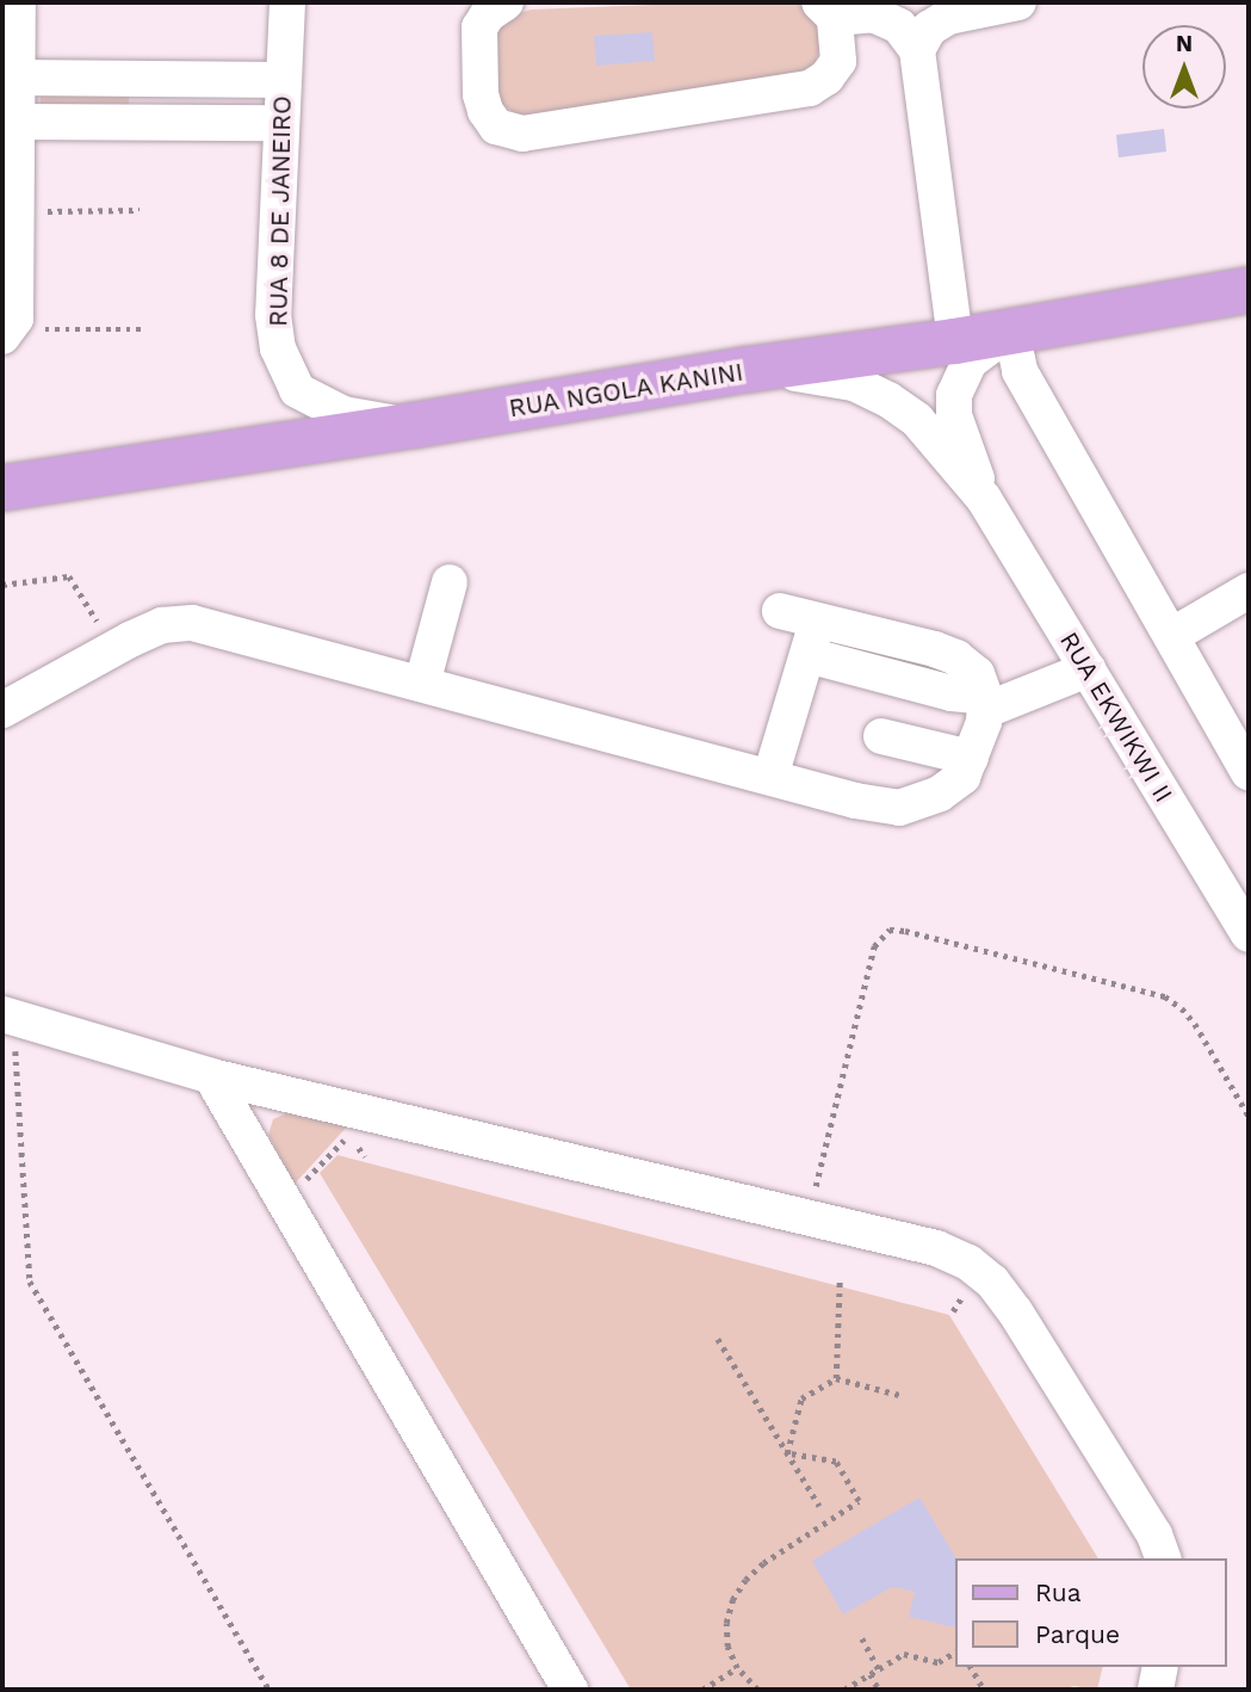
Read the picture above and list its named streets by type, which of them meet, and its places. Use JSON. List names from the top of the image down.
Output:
{
  "streets": {
    "main road": ["RUA NGOLA KANINI"],
    "street": ["RUA 8 DE JANEIRO", "RUA EKWIKWI II"]
  },
  "crossings": [
    ["RUA 8 DE JANEIRO", "RUA NGOLA KANINI"],
    ["RUA NGOLA KANINI", "RUA EKWIKWI II"]
  ],
  "legend": ["Rua", "Parque"],
  "north": "top"
}
